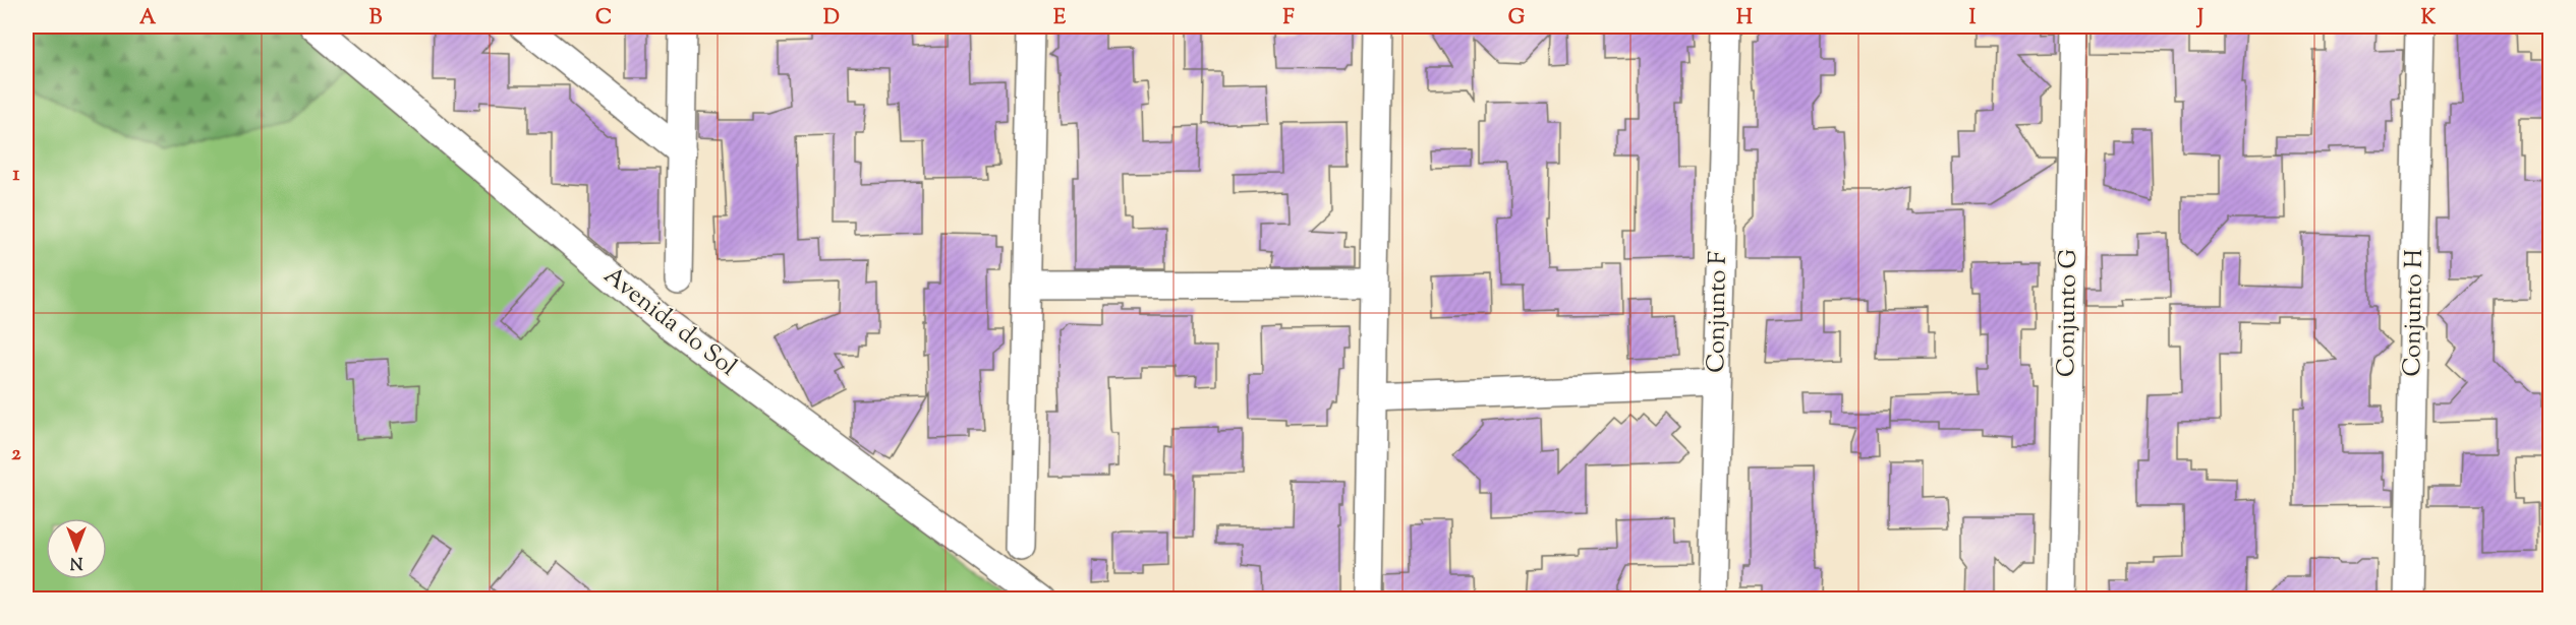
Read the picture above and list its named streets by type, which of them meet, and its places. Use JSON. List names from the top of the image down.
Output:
{
  "streets": {
    "street": [
      "Conjunto F",
      "Conjunto G",
      "Conjunto H",
      "Avenida do Sol"
    ]
  },
  "north": "bottom",
  "grid": {
    "columns": [
      "A",
      "B",
      "C",
      "D",
      "E",
      "F",
      "G",
      "H",
      "I",
      "J",
      "K"
    ],
    "rows": ["1", "2"]
  }
}
